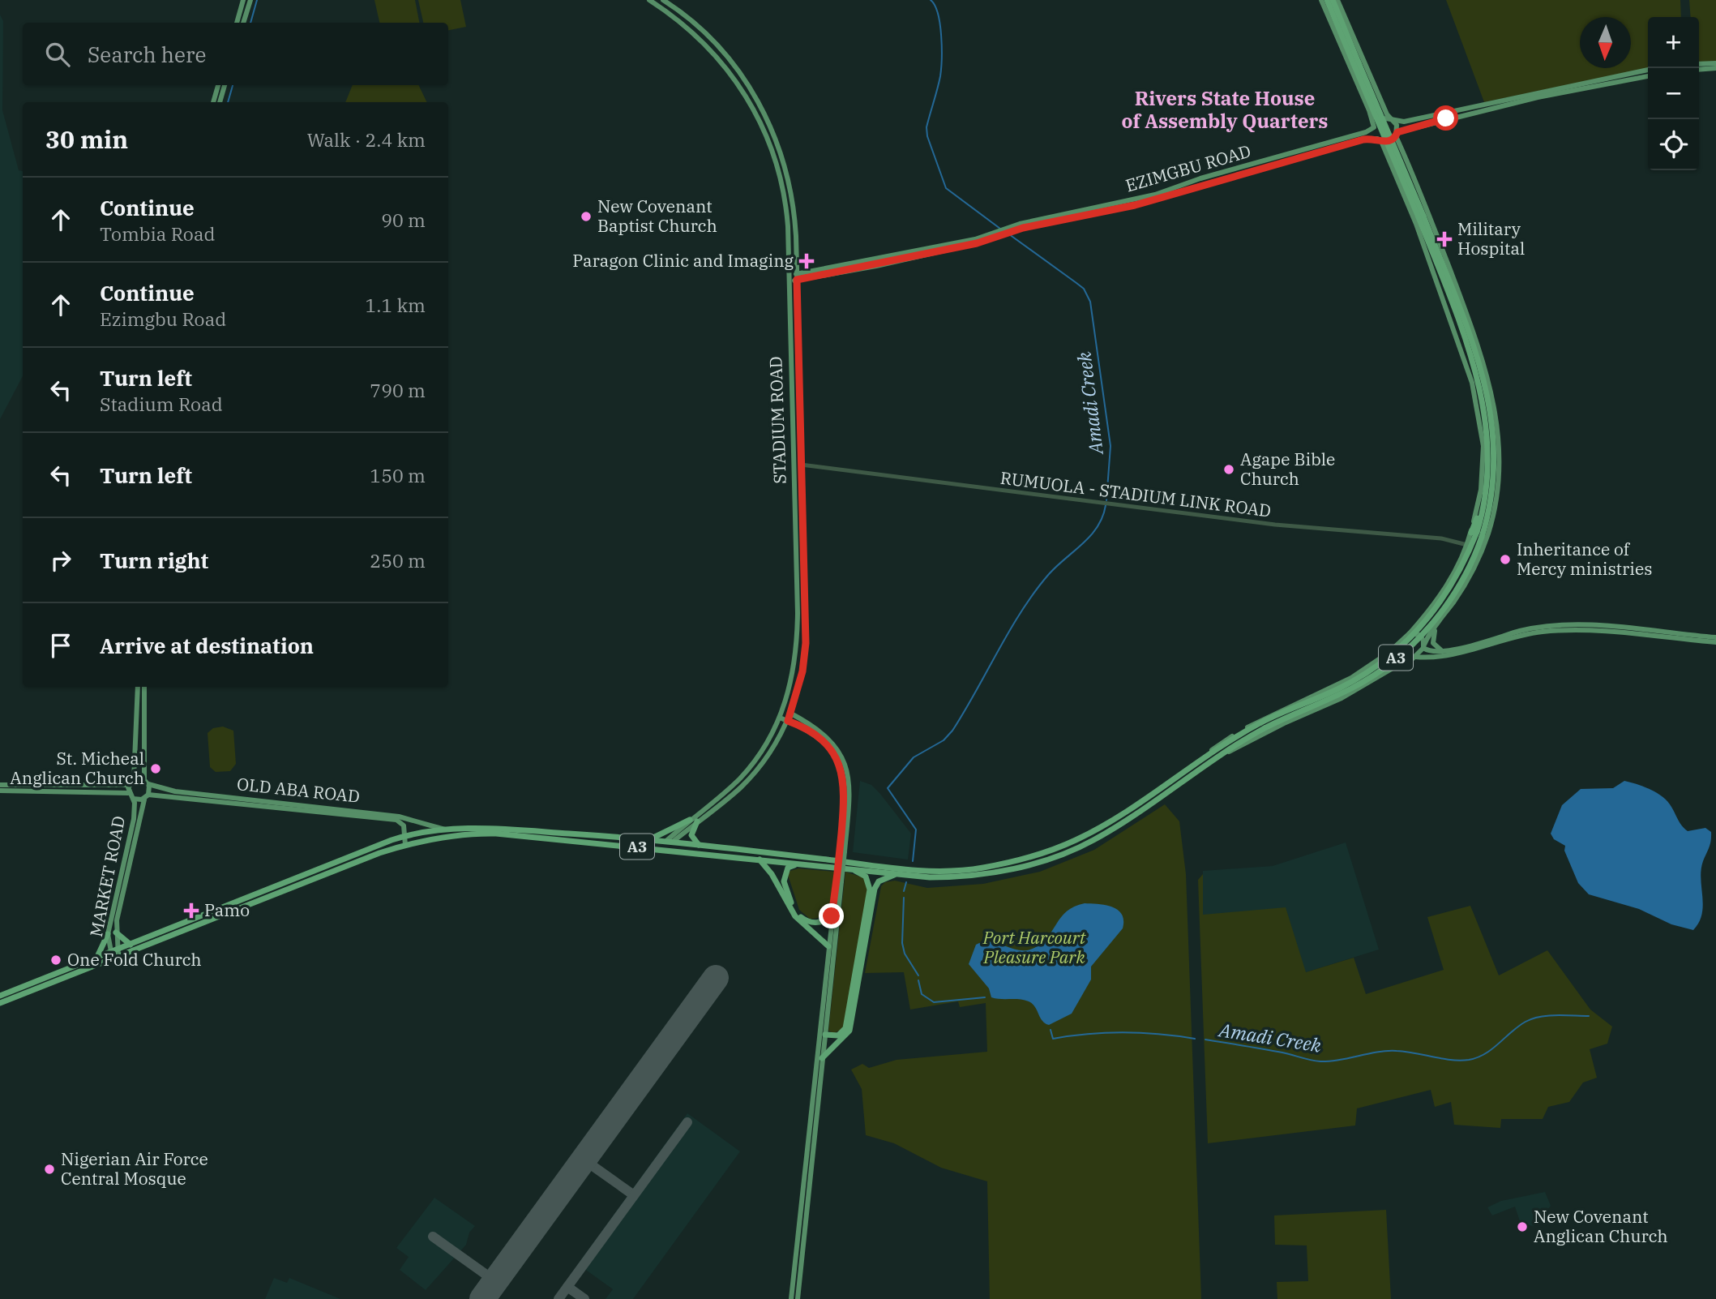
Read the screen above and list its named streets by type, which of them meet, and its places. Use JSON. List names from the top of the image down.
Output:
{
  "streets": {
    "highway": ["A3"],
    "main road": [
      "EZIMGBU ROAD",
      "STADIUM ROAD",
      "OLD ABA ROAD",
      "MARKET ROAD"
    ],
    "street": ["RUMUOLA - STADIUM LINK ROAD"]
  },
  "crossings": [
    ["EZIMGBU ROAD", "STADIUM ROAD"],
    ["STADIUM ROAD", "RUMUOLA - STADIUM LINK ROAD"],
    ["STADIUM ROAD", "A3"],
    ["A3", "OLD ABA ROAD"],
    ["A3", "MARKET ROAD"],
    ["OLD ABA ROAD", "MARKET ROAD"]
  ],
  "districts": ["Rivers State House of Assembly Quarters"],
  "water": ["Amadi Creek"],
  "parks": ["Port Harcourt Pleasure Park"],
  "places": {
    "other": [
      "New Covenant Baptist Church",
      "Agape Bible Church",
      "Inheritance of Mercy ministries",
      "St. Micheal Anglican Church",
      "One Fold Church",
      "Nigerian Air Force Central Mosque",
      "New Covenant Anglican Church"
    ],
    "health": ["Military Hospital", "Paragon Clinic and Imaging", "Pamo"]
  },
  "north": "bottom",
  "page": {
    "map_buttons": ["+", "−"],
    "search": "Search here",
    "heading": ["30 min", "Walk · 2.4 km"],
    "list": [
      ["Continue", "Tombia Road", "90 m"],
      ["Continue", "Ezimgbu Road", "1.1 km"],
      ["Turn left", "Stadium Road", "790 m"],
      ["Turn left", "150 m"],
      ["Turn right", "250 m"],
      "Arrive at destination"
    ]
  }
}
